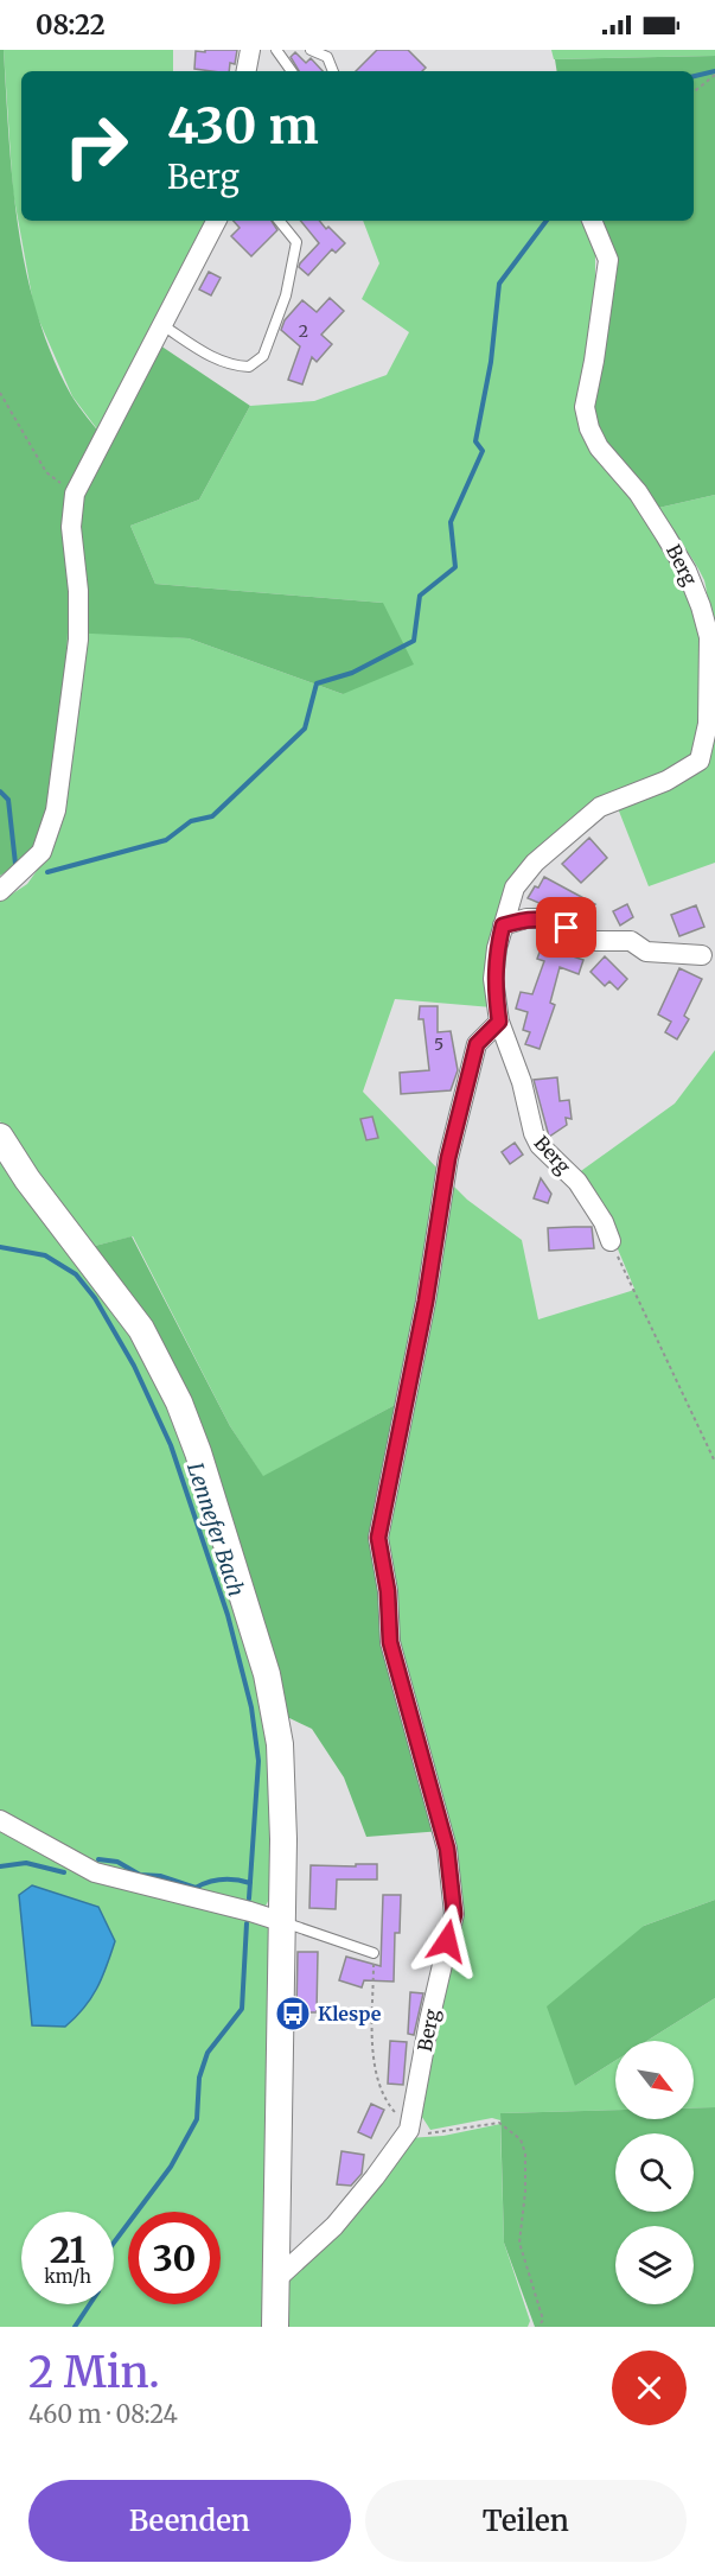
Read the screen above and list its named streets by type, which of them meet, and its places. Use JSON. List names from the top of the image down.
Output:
{
  "streets": {
    "street": ["Berg"]
  },
  "water": ["Lennefer Bach"],
  "places": {
    "bus stop": ["Klespe"]
  },
  "house_numbers": ["2", "5"],
  "north": "bottom right",
  "page": {
    "status": "08:22",
    "turn": ["430 m", "Berg"],
    "speed": "21 km/h",
    "limit": "30",
    "heading": ["2 Min.", "460 m · 08:24"],
    "buttons": ["Beenden", "Teilen"]
  }
}
